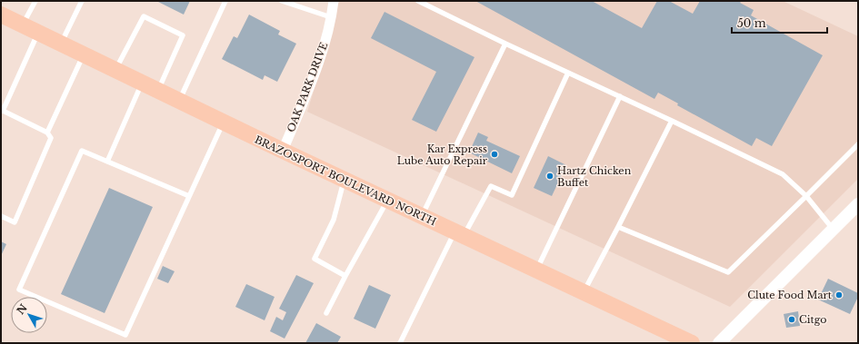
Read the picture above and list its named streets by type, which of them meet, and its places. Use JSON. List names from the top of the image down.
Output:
{
  "streets": {
    "main road": ["BRAZOSPORT BOULEVARD NORTH"],
    "street": ["OAK PARK DRIVE"]
  },
  "crossings": [
    ["OAK PARK DRIVE", "BRAZOSPORT BOULEVARD NORTH"]
  ],
  "places": [
    "Kar Express Lube Auto Repair",
    "Hartz Chicken Buffet",
    "Clute Food Mart",
    "Citgo"
  ],
  "scale_bar": "50 m",
  "north": "top left"
}
